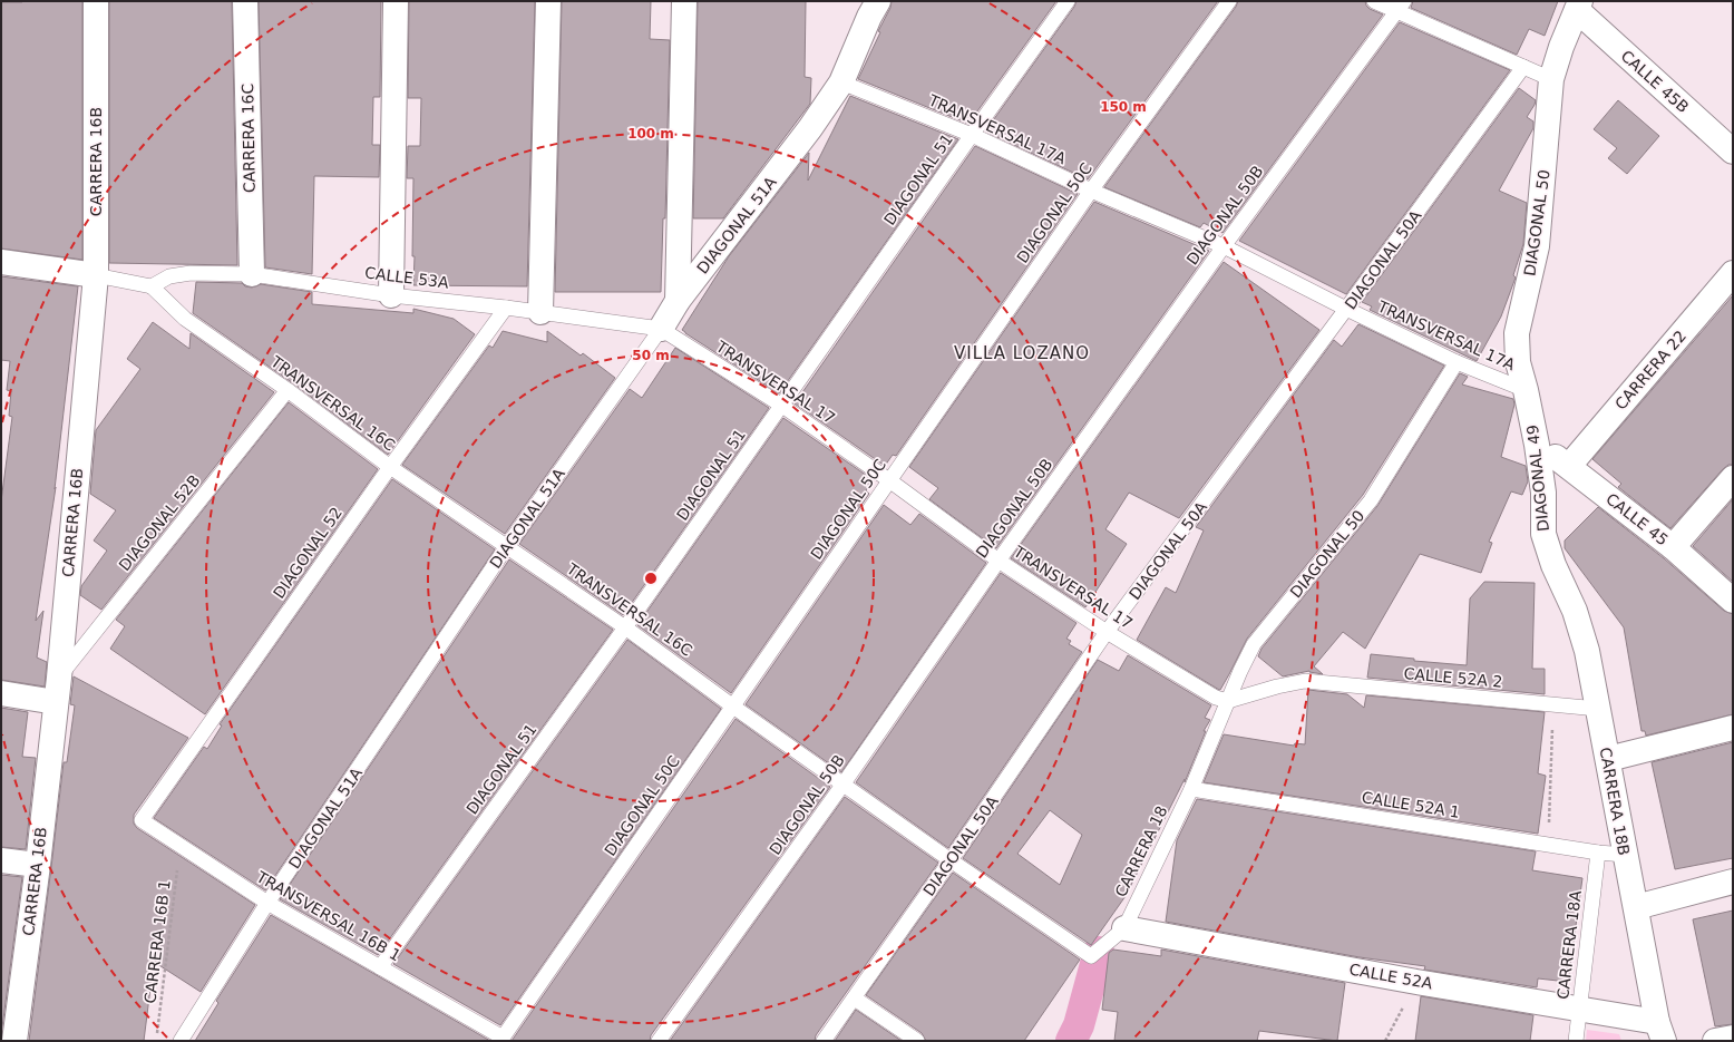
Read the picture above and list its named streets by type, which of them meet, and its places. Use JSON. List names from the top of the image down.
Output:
{
  "streets": {
    "street": [
      "CALLE 45B",
      "CARRERA 16C",
      "CARRERA 16B",
      "DIAGONAL 50",
      "DIAGONAL 51A",
      "CARRERA 22",
      "DIAGONAL 49",
      "CALLE 45",
      "CARRERA 18B",
      "CALLE 52A"
    ],
    "lane": [
      "TRANSVERSAL 17A",
      "DIAGONAL 51",
      "DIAGONAL 50C",
      "DIAGONAL 50B",
      "DIAGONAL 50A",
      "CALLE 53A",
      "TRANSVERSAL 17",
      "TRANSVERSAL 16C",
      "DIAGONAL 52B",
      "DIAGONAL 52",
      "CALLE 52A 2",
      "CALLE 52A 1",
      "CARRERA 18",
      "TRANSVERSAL 16B 1",
      "CARRERA 18A"
    ],
    "path": ["CARRERA 16B 1"]
  },
  "crossings": [
    ["TRANSVERSAL 17A", "DIAGONAL 51"],
    ["TRANSVERSAL 17A", "DIAGONAL 50C"],
    ["TRANSVERSAL 17A", "DIAGONAL 50B"],
    ["TRANSVERSAL 17A", "DIAGONAL 50"],
    ["TRANSVERSAL 17A", "DIAGONAL 51A"],
    ["TRANSVERSAL 17A", "DIAGONAL 50A"],
    ["TRANSVERSAL 17A", "DIAGONAL 49"],
    ["CARRERA 16C", "CALLE 53A"],
    ["CARRERA 16B", "DIAGONAL 52B"],
    ["DIAGONAL 51", "TRANSVERSAL 17"],
    ["DIAGONAL 51", "TRANSVERSAL 16C"],
    ["DIAGONAL 51", "TRANSVERSAL 16B 1"],
    ["DIAGONAL 50C", "TRANSVERSAL 17"],
    ["DIAGONAL 50C", "TRANSVERSAL 16C"],
    ["DIAGONAL 50C", "TRANSVERSAL 16B 1"],
    ["DIAGONAL 50B", "TRANSVERSAL 17"],
    ["DIAGONAL 50B", "TRANSVERSAL 16C"],
    ["DIAGONAL 50", "TRANSVERSAL 17"],
    ["DIAGONAL 50", "DIAGONAL 49"],
    ["DIAGONAL 50", "CALLE 52A 2"],
    ["DIAGONAL 50", "CARRERA 18"],
    ["DIAGONAL 51A", "CALLE 53A"],
    ["DIAGONAL 51A", "TRANSVERSAL 17"],
    ["DIAGONAL 51A", "TRANSVERSAL 16C"],
    ["DIAGONAL 51A", "TRANSVERSAL 16B 1"],
    ["DIAGONAL 50A", "TRANSVERSAL 17"],
    ["DIAGONAL 50A", "TRANSVERSAL 16C"],
    ["CALLE 53A", "TRANSVERSAL 17"],
    ["CALLE 53A", "TRANSVERSAL 16C"],
    ["CALLE 53A", "DIAGONAL 52"],
    ["CARRERA 22", "CALLE 45"],
    ["TRANSVERSAL 17", "CALLE 52A 2"],
    ["TRANSVERSAL 16C", "DIAGONAL 52B"],
    ["TRANSVERSAL 16C", "DIAGONAL 52"],
    ["TRANSVERSAL 16C", "CARRERA 18"],
    ["DIAGONAL 49", "CALLE 45"],
    ["DIAGONAL 49", "CARRERA 18B"],
    ["DIAGONAL 52", "TRANSVERSAL 16B 1"],
    ["CALLE 52A 2", "CARRERA 18B"],
    ["CARRERA 18B", "CALLE 52A 1"],
    ["CARRERA 18B", "CALLE 52A"],
    ["CALLE 52A 1", "CARRERA 18"],
    ["CALLE 52A 1", "CARRERA 18A"],
    ["CARRERA 18", "CALLE 52A"],
    ["TRANSVERSAL 16B 1", "CARRERA 16B 1"],
    ["CARRERA 18A", "CALLE 52A"]
  ],
  "districts": ["VILLA LOZANO"],
  "rings": ["150 m", "100 m", "50 m"]
}
